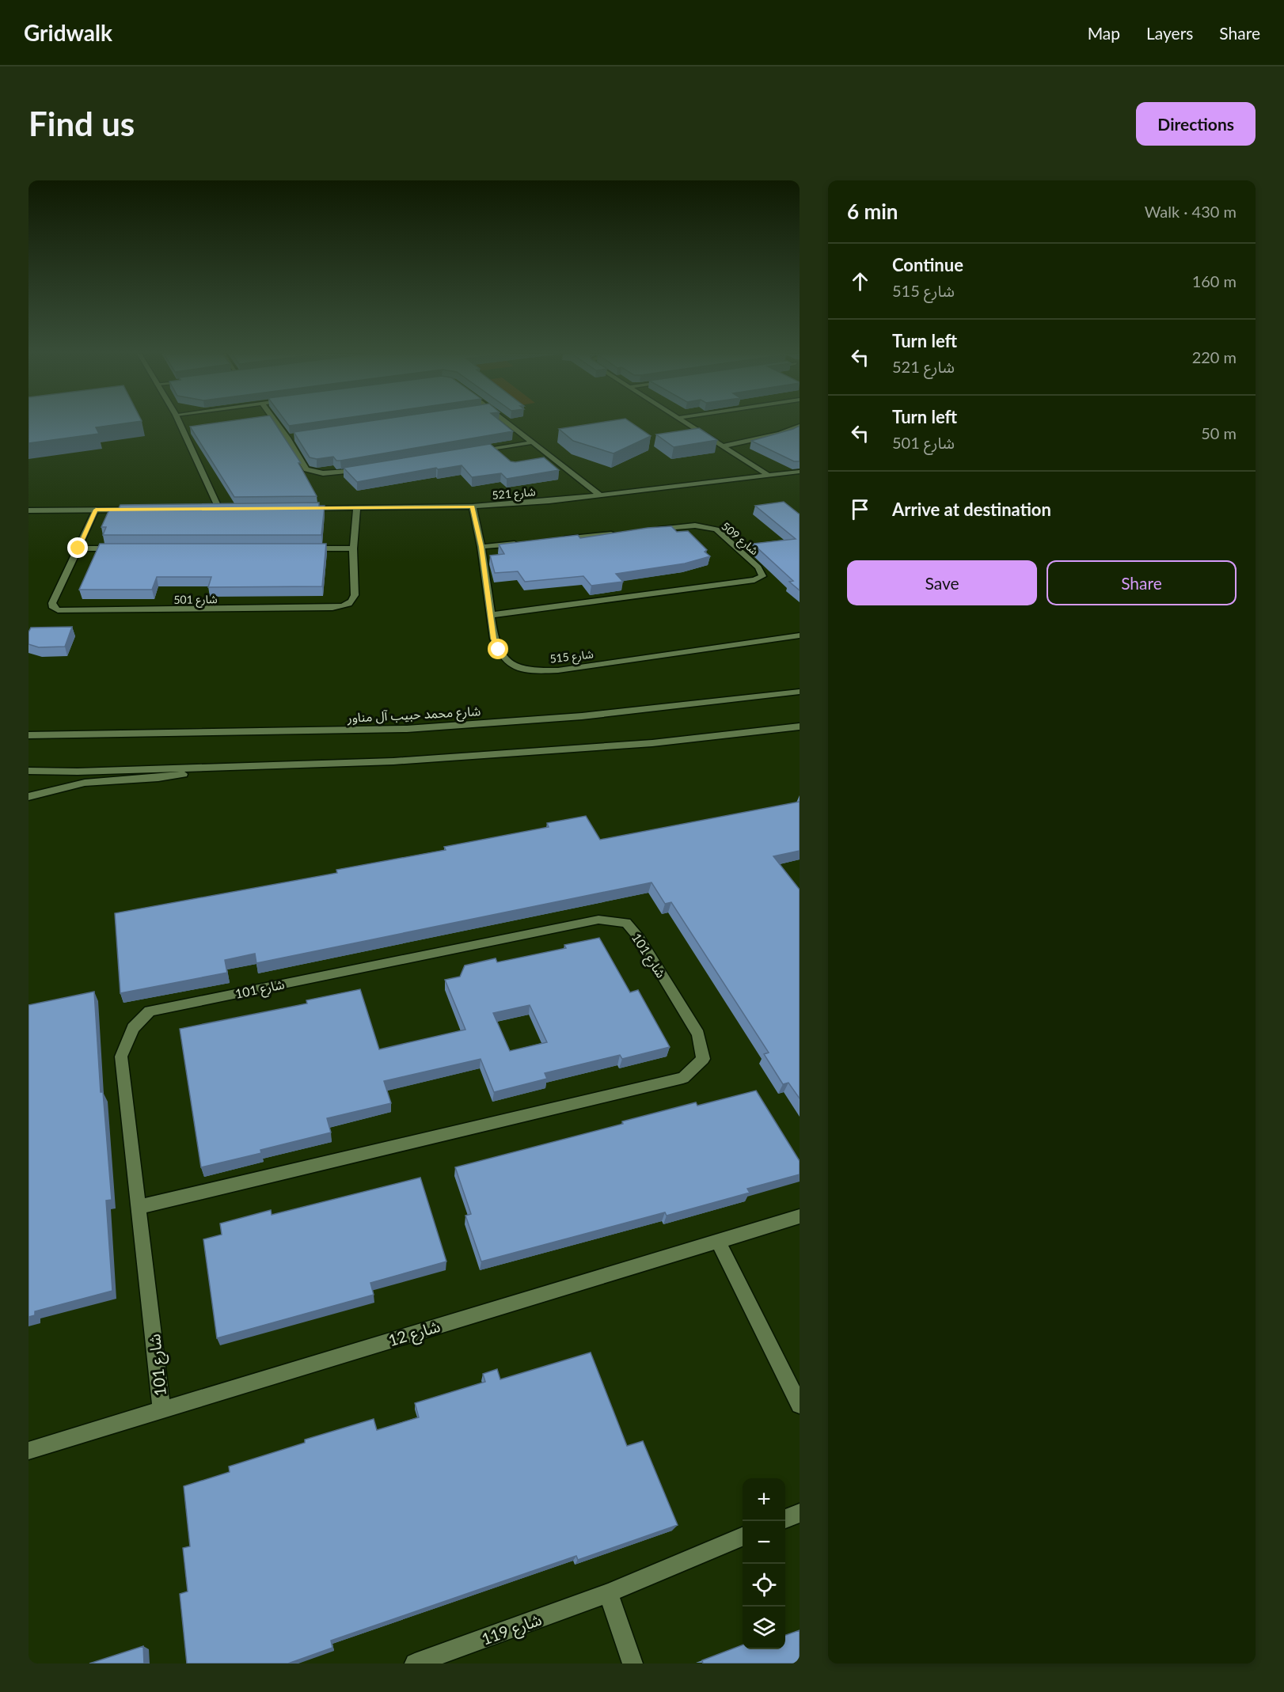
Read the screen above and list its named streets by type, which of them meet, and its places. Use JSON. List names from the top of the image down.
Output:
{
  "streets": {
    "street": [
      "شارع 521",
      "شارع 509",
      "شارع 501",
      "شارع 515",
      "شارع محمد حبيب آل مناور",
      "شارع 101",
      "شارع 12",
      "شارع 119"
    ]
  },
  "crossings": [
    ["شارع 521", "شارع 501"],
    ["شارع 521", "شارع 515"],
    ["شارع 509", "شارع 515"],
    ["شارع 101", "شارع 12"]
  ],
  "page": {
    "header": "Gridwalk",
    "nav": ["Map", "Layers", "Share"],
    "buttons": [
      "Directions",
      ["Save", "Share"]
    ],
    "title": "Find us",
    "heading": ["6 min", "Walk · 430 m"],
    "list": [
      ["Continue", "شارع 515", "160 m"],
      ["Turn left", "شارع 521", "220 m"],
      ["Turn left", "شارع 501", "50 m"],
      "Arrive at destination"
    ],
    "map_buttons": ["+", "−"]
  }
}
